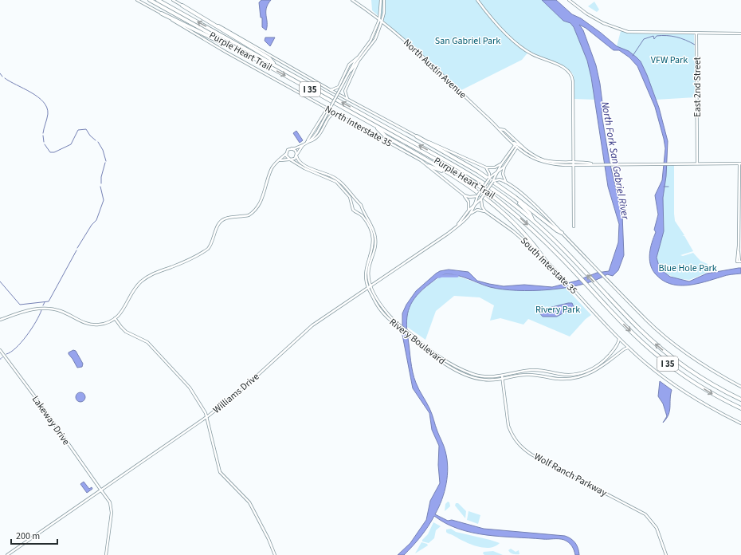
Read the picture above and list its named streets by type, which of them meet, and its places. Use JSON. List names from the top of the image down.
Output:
{
  "streets": {
    "highway": ["Purple Heart Trail", "I 35"],
    "street": [
      "North Austin Avenue",
      "East 2nd Street",
      "North Interstate 35",
      "South Interstate 35",
      "Rivery Boulevard",
      "Williams Drive",
      "Lakeway Drive",
      "Wolf Ranch Parkway"
    ]
  },
  "crossings": [
    ["North Austin Avenue", "East 2nd Street"],
    ["North Austin Avenue", "Williams Drive"],
    ["South Interstate 35", "Rivery Boulevard"],
    ["Rivery Boulevard", "Williams Drive"],
    ["Rivery Boulevard", "Wolf Ranch Parkway"],
    ["Williams Drive", "Lakeway Drive"]
  ],
  "water": ["North Fork San Gabriel River"],
  "parks": [
    "San Gabriel Park",
    "VFW Park",
    "Blue Hole Park",
    "Rivery Park"
  ],
  "scale_bar": "200 m"
}
